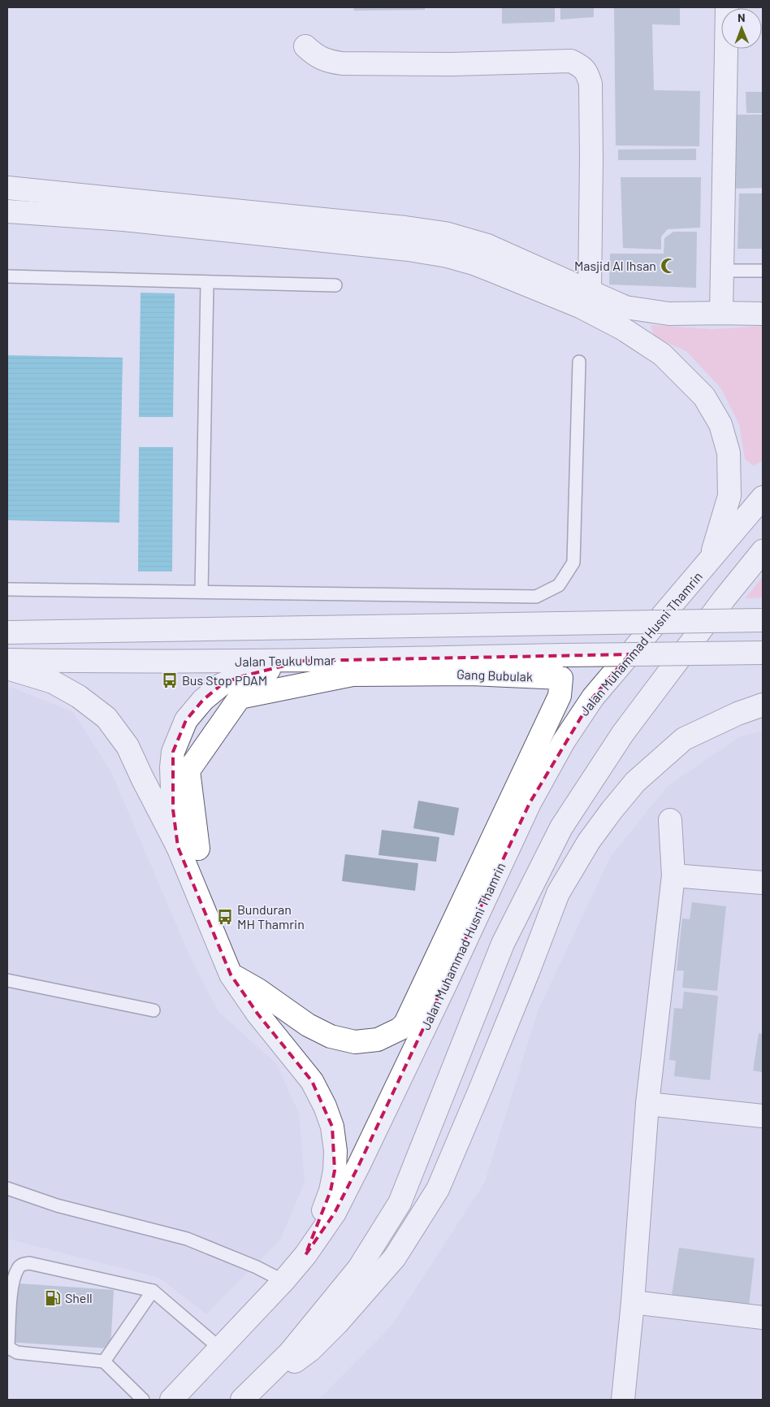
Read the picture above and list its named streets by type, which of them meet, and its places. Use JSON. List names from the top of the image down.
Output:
{
  "streets": {
    "main road": ["Jalan Muhammad Husni Thamrin", "Jalan Teuku Umar", "Gang Bubulak"]
  },
  "places": {
    "mosque": ["Masjid Al Ihsan"],
    "bus stop": ["Bus Stop PDAM", "Bunduran MH Thamrin"],
    "fuel station": ["Shell"]
  },
  "north": "top"
}
